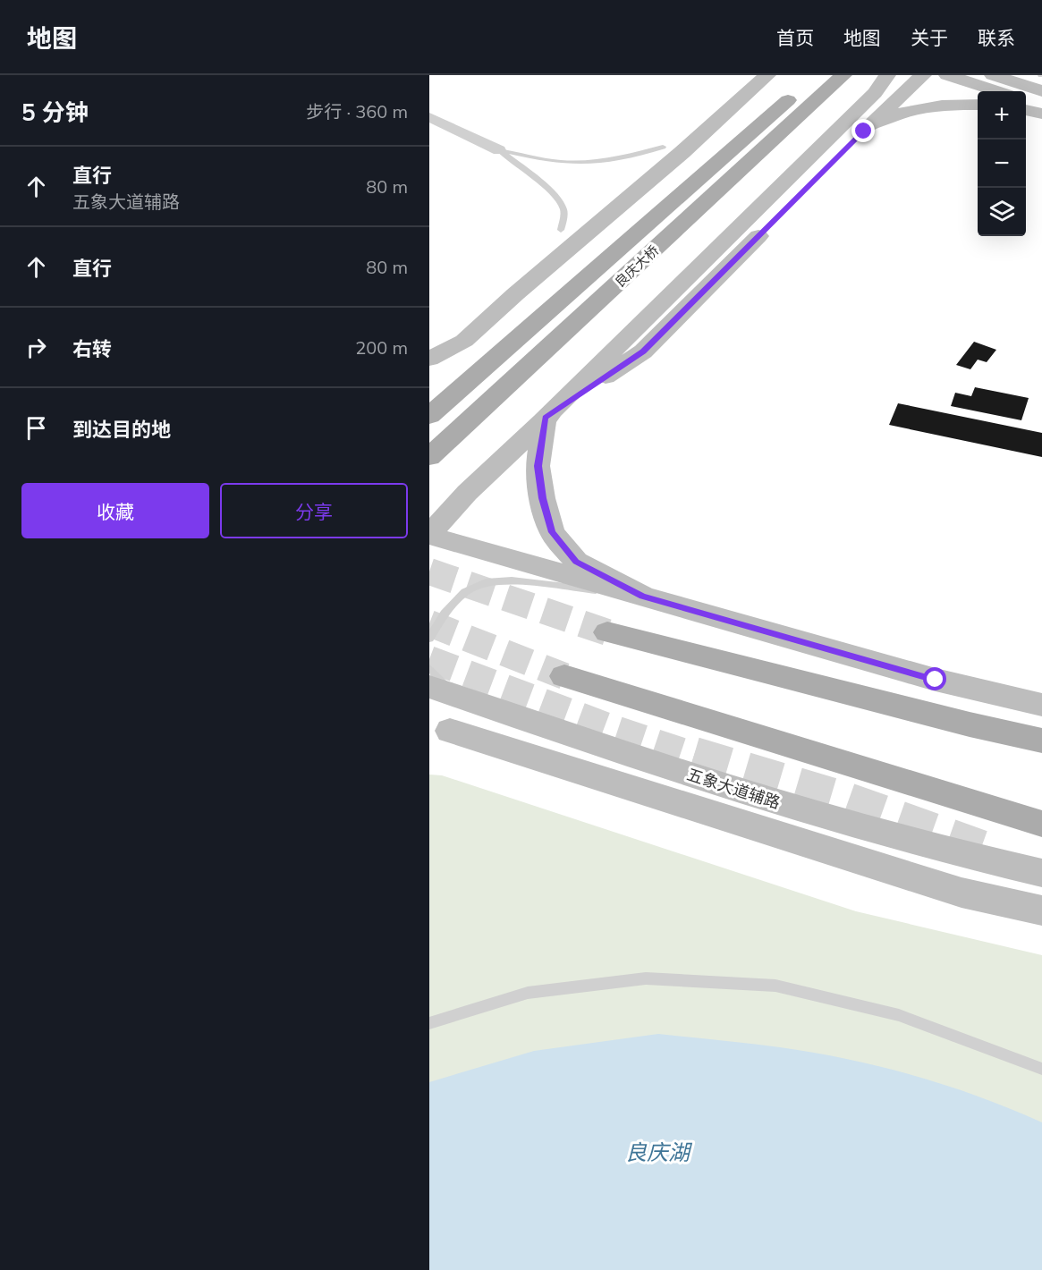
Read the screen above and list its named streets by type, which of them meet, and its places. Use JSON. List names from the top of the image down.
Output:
{
  "streets": {
    "main road": ["良庆大桥", "五象大道辅路"]
  },
  "water": ["良庆湖"],
  "page": {
    "header": "地图",
    "nav": [
      "首页",
      "地图",
      "关于",
      "联系"
    ],
    "heading": ["5 分钟", "步行 · 360 m"],
    "map_buttons": ["+", "−"],
    "list": [
      ["直行", "五象大道辅路", "80 m"],
      ["直行", "80 m"],
      ["右转", "200 m"],
      "到达目的地"
    ],
    "buttons": ["收藏", "分享"]
  }
}
